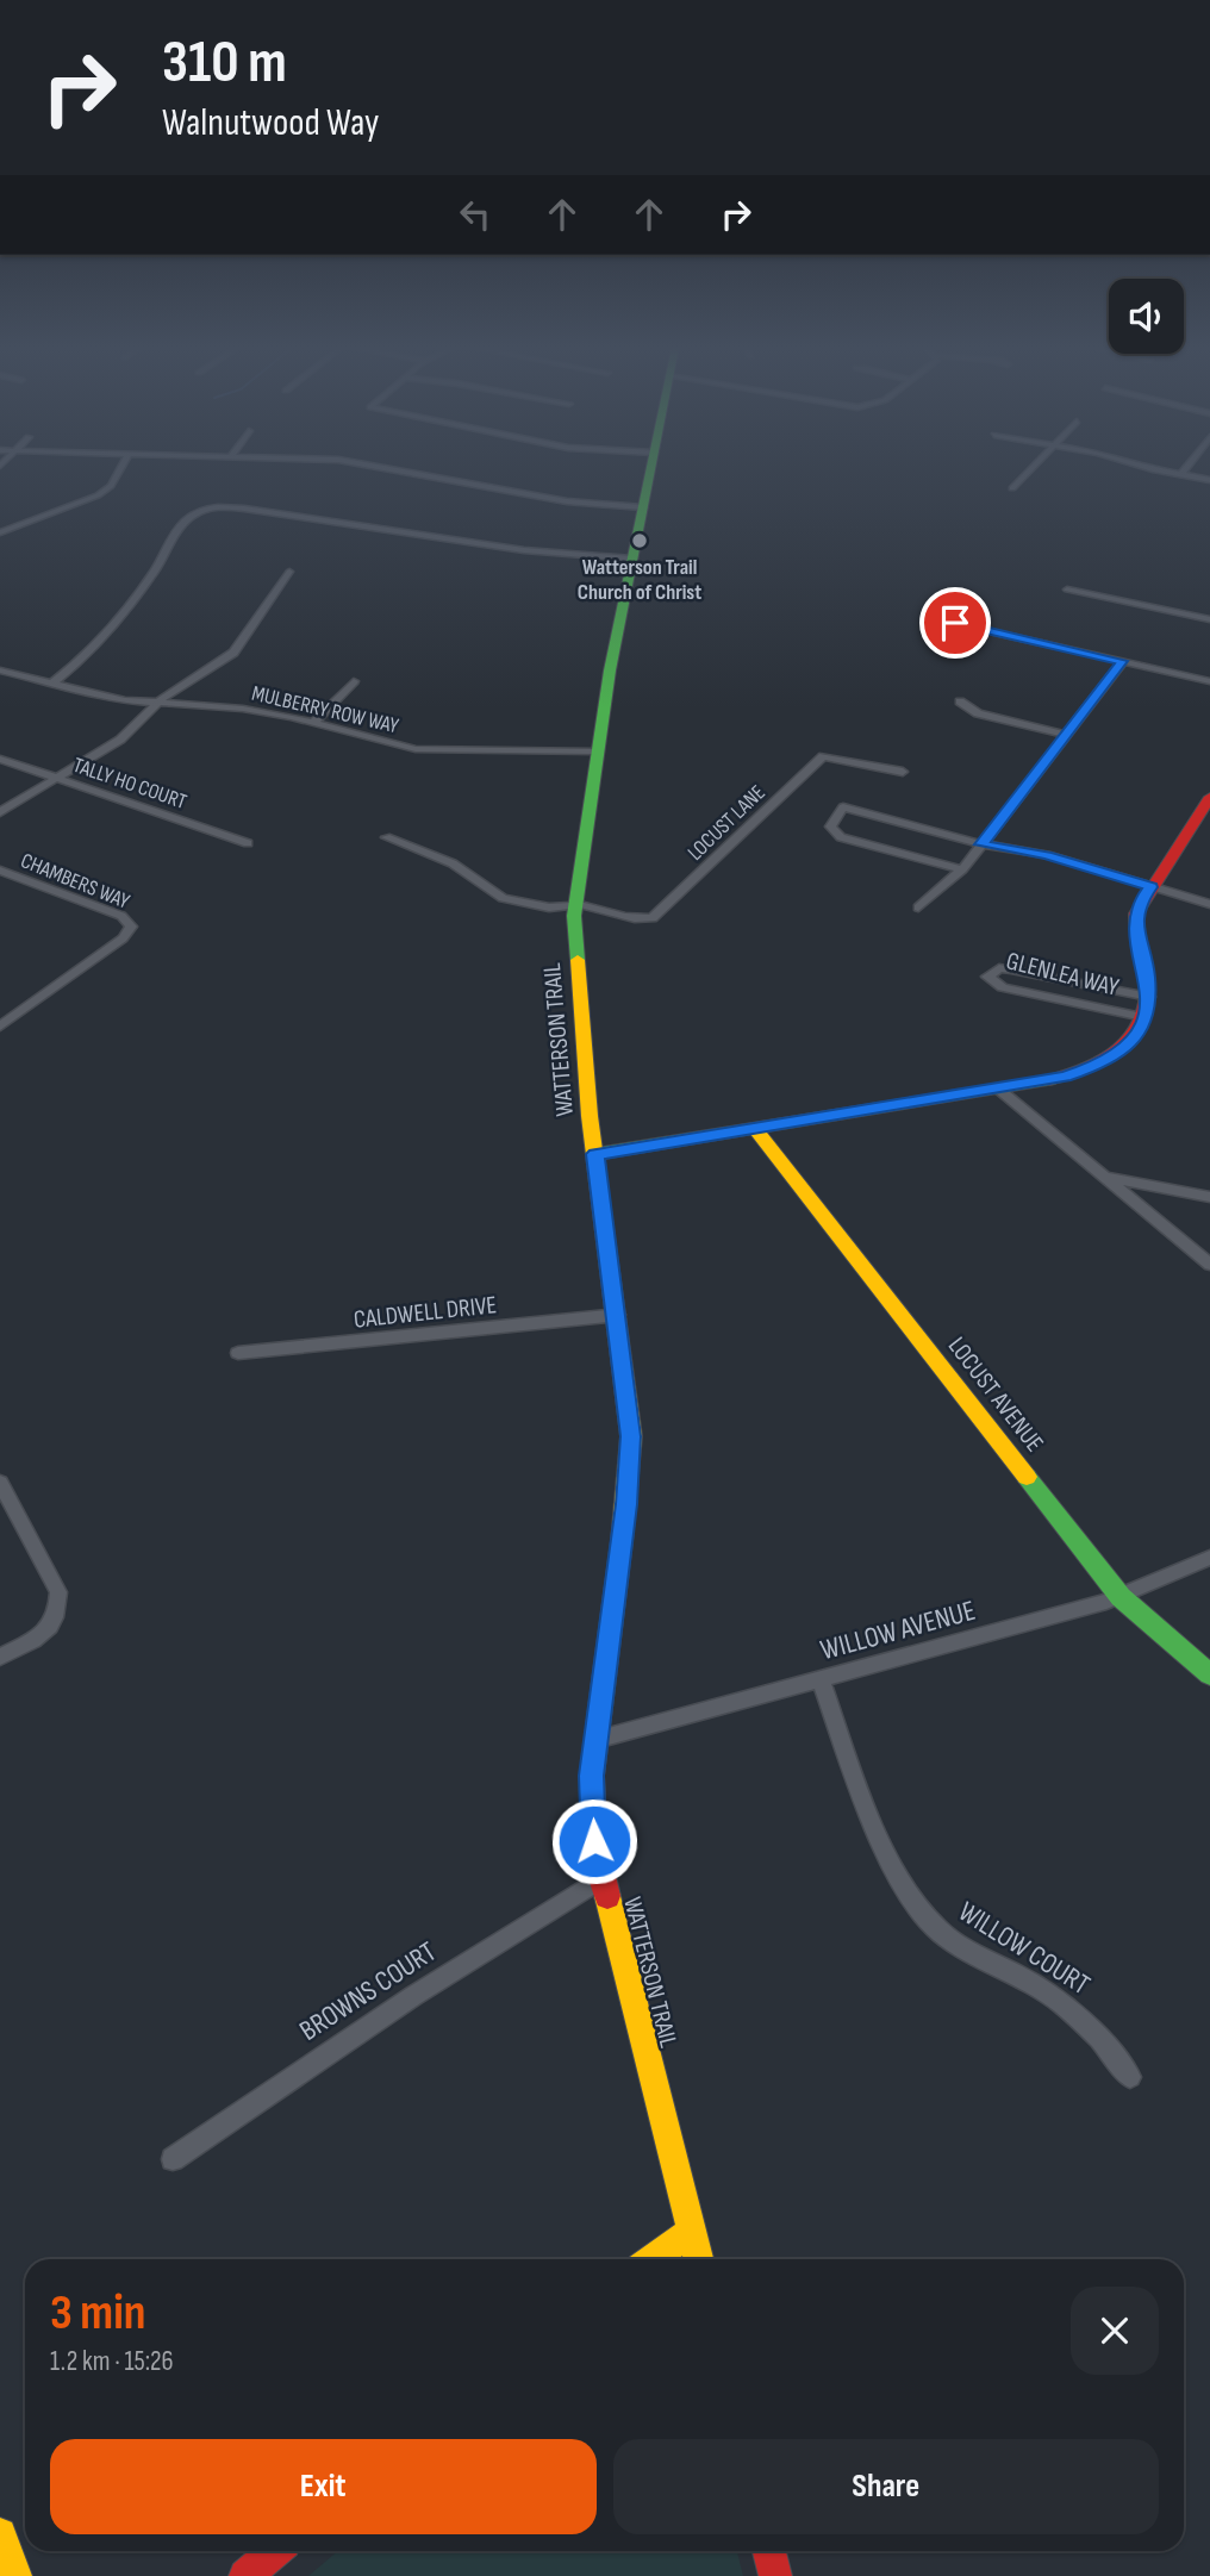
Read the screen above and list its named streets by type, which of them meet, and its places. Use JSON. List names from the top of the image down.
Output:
{
  "streets": {
    "main road": ["WATTERSON TRAIL", "LOCUST AVENUE"],
    "street": [
      "MULBERRY ROW WAY",
      "TALLY HO COURT",
      "LOCUST LANE",
      "CHAMBERS WAY",
      "GLENLEA WAY",
      "CALDWELL DRIVE",
      "WILLOW AVENUE",
      "WILLOW COURT",
      "BROWNS COURT"
    ]
  },
  "crossings": [
    ["MULBERRY ROW WAY", "WATTERSON TRAIL"],
    ["LOCUST LANE", "WATTERSON TRAIL"],
    ["WATTERSON TRAIL", "CALDWELL DRIVE"],
    ["WATTERSON TRAIL", "WILLOW AVENUE"],
    ["WATTERSON TRAIL", "BROWNS COURT"],
    ["LOCUST AVENUE", "WILLOW AVENUE"],
    ["WILLOW AVENUE", "WILLOW COURT"]
  ],
  "places": ["Watterson Trail Church of Christ"],
  "page": {
    "turn": ["310 m", "Walnutwood Way"],
    "heading": ["3 min", "1.2 km · 15:26"],
    "buttons": ["Exit", "Share"]
  }
}
